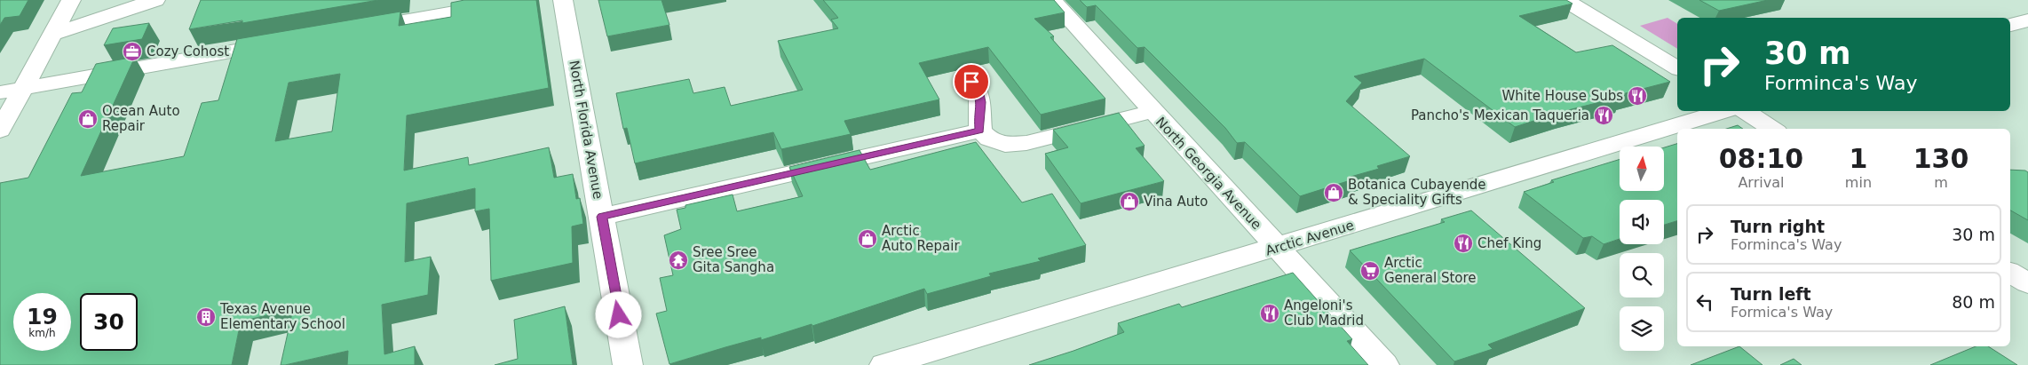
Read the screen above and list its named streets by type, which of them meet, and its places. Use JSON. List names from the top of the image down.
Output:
{
  "streets": {
    "street": ["North Florida Avenue", "North Georgia Avenue", "Arctic Avenue"]
  },
  "crossings": [
    ["North Georgia Avenue", "Arctic Avenue"]
  ],
  "places": {
    "office": ["Cozy Cohost"],
    "restaurant": [
      "White House Subs",
      "Pancho's Mexican Taqueria",
      "Chef King",
      "Angeloni's Club Madrid"
    ],
    "shop": [
      "Ocean Auto Repair",
      "Botanica Cubayende & Speciality Gifts",
      "Vina Auto",
      "Arctic Auto Repair"
    ],
    "temple": ["Sree Sree Gita Sangha"],
    "supermarket": ["Arctic General Store"],
    "building": ["Texas Avenue Elementary School"]
  },
  "north": "top",
  "page": {
    "turn": ["30 m", "Forminca's Way"],
    "eta": [
      "08:10",
      "Arrival",
      "1",
      "min",
      "130",
      "m"
    ],
    "list": [
      {
        "name": "Turn right",
        "note": "Forminca's Way",
        "value": "30 m"
      },
      {
        "name": "Turn left",
        "note": "Formica's Way",
        "value": "80 m"
      }
    ],
    "speed": "19 km/h",
    "limit": "30"
  }
}
